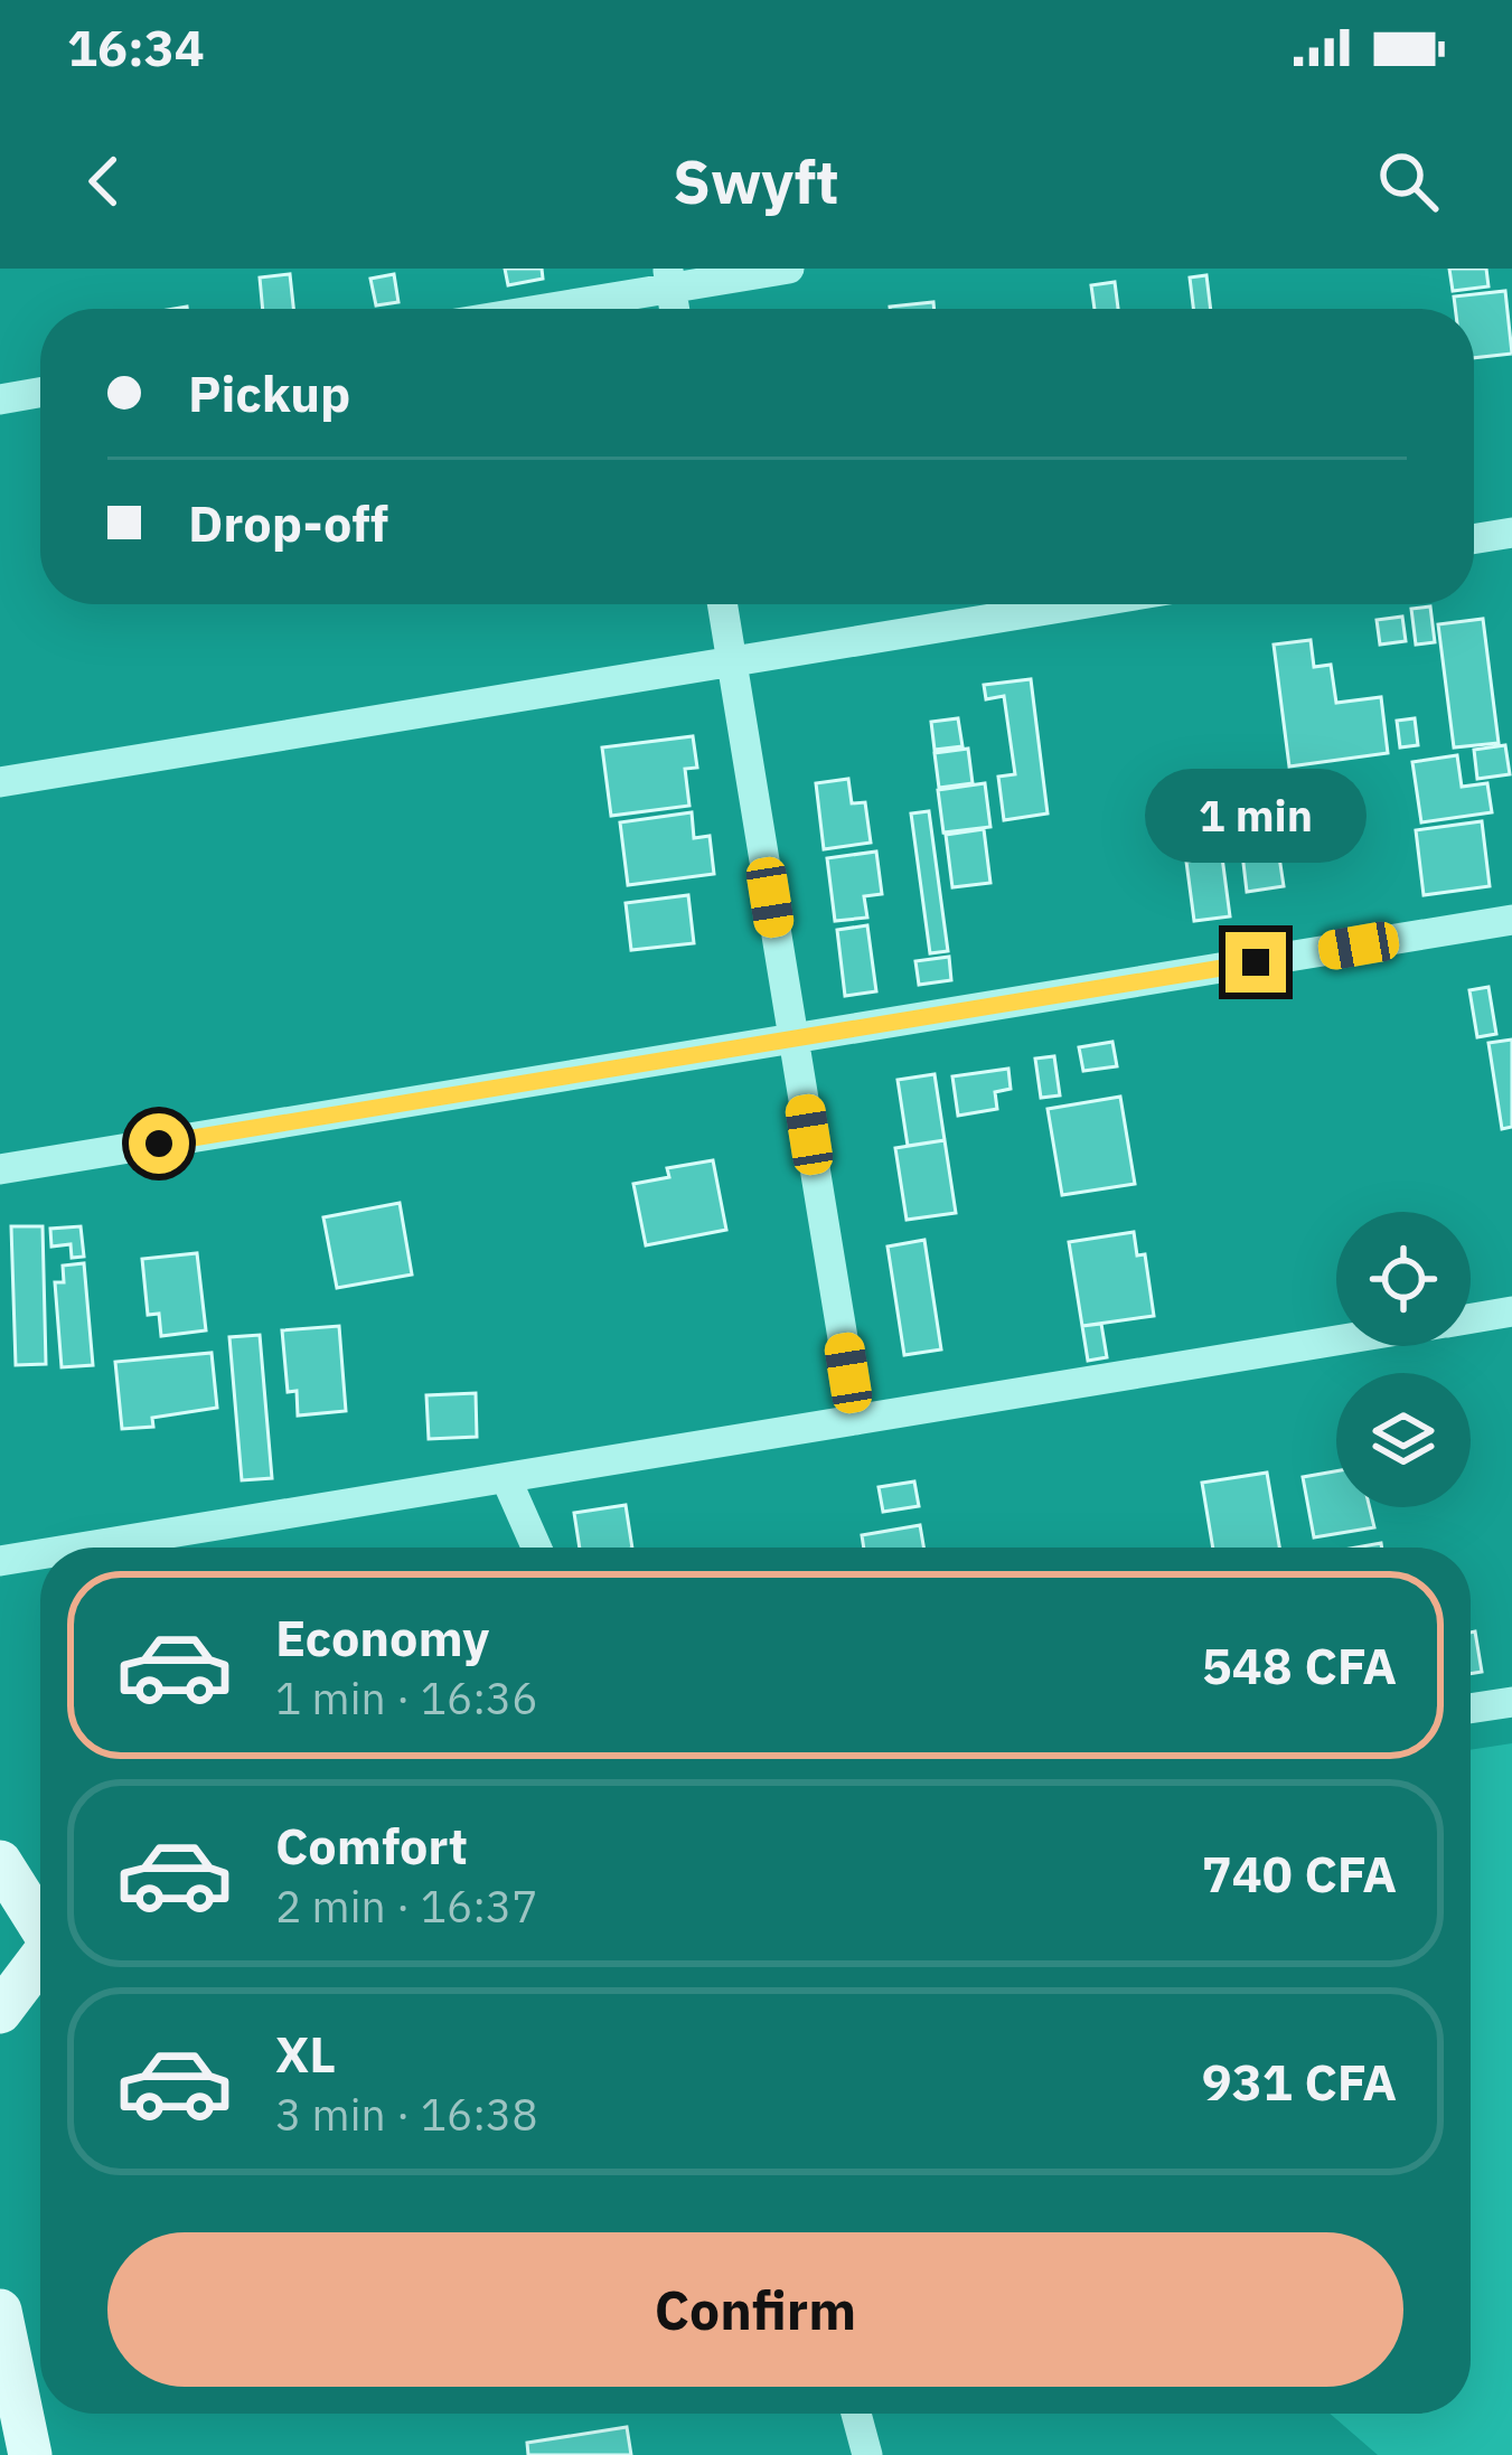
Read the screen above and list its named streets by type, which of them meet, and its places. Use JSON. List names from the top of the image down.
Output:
{
  "page": {
    "status": "16:34",
    "header": "Swyft",
    "banner": ["Pickup", "Drop-off"],
    "bubble": "1 min",
    "list": [
      {
        "name": "Economy",
        "note": "1 min · 16:36",
        "value": "548 CFA"
      },
      {
        "name": "Comfort",
        "note": "2 min · 16:37",
        "value": "740 CFA"
      },
      {
        "name": "XL",
        "note": "3 min · 16:38",
        "value": "931 CFA"
      }
    ],
    "buttons": "Confirm"
  }
}
